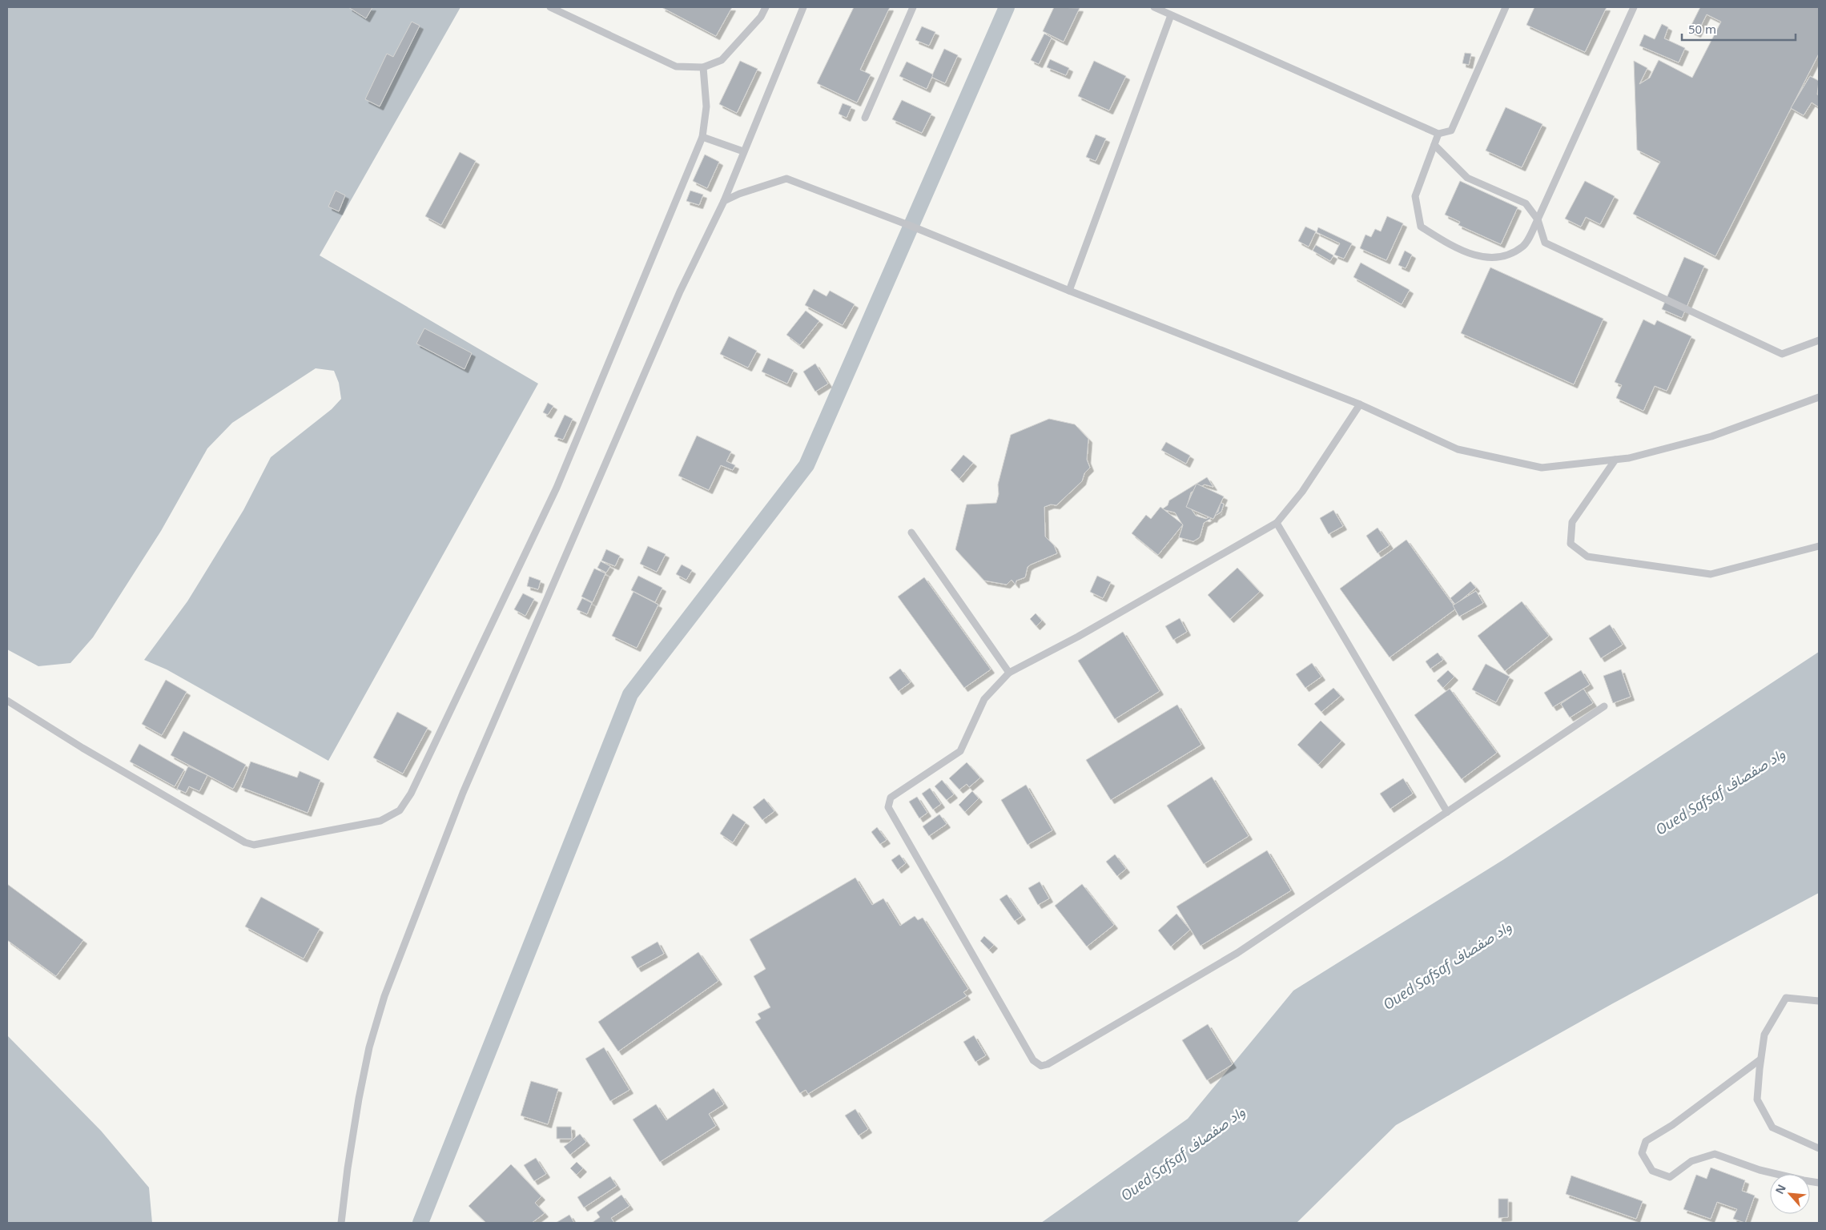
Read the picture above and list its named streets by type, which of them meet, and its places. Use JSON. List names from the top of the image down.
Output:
{
  "water": ["Oued Safsaf واد صفصاف"],
  "scale_bar": "50 m",
  "north": "top left"
}
